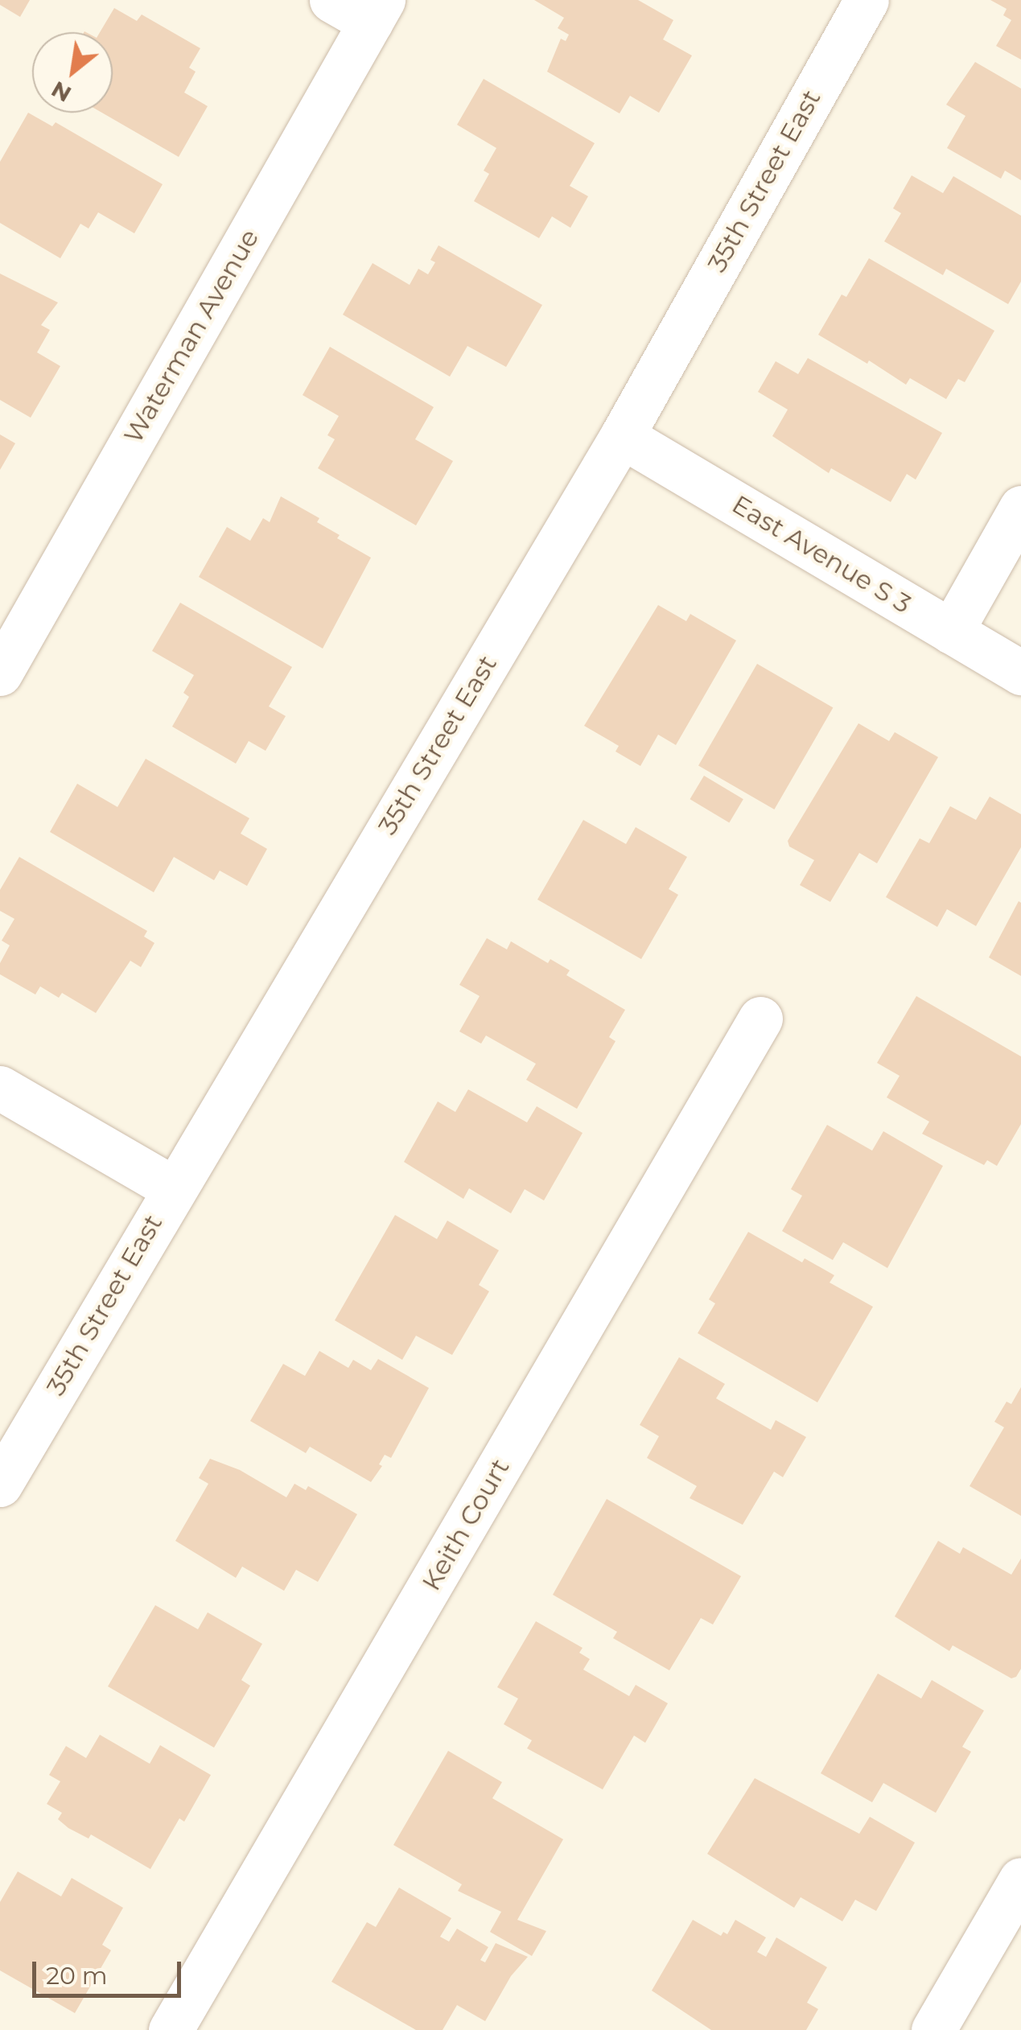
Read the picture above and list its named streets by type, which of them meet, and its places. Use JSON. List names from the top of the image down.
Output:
{
  "streets": {
    "street": [
      "35th Street East",
      "Waterman Avenue",
      "East Avenue S 3",
      "Keith Court"
    ]
  },
  "crossings": [
    ["35th Street East", "East Avenue S 3"]
  ],
  "scale_bar": "20 m",
  "north": "bottom left"
}
